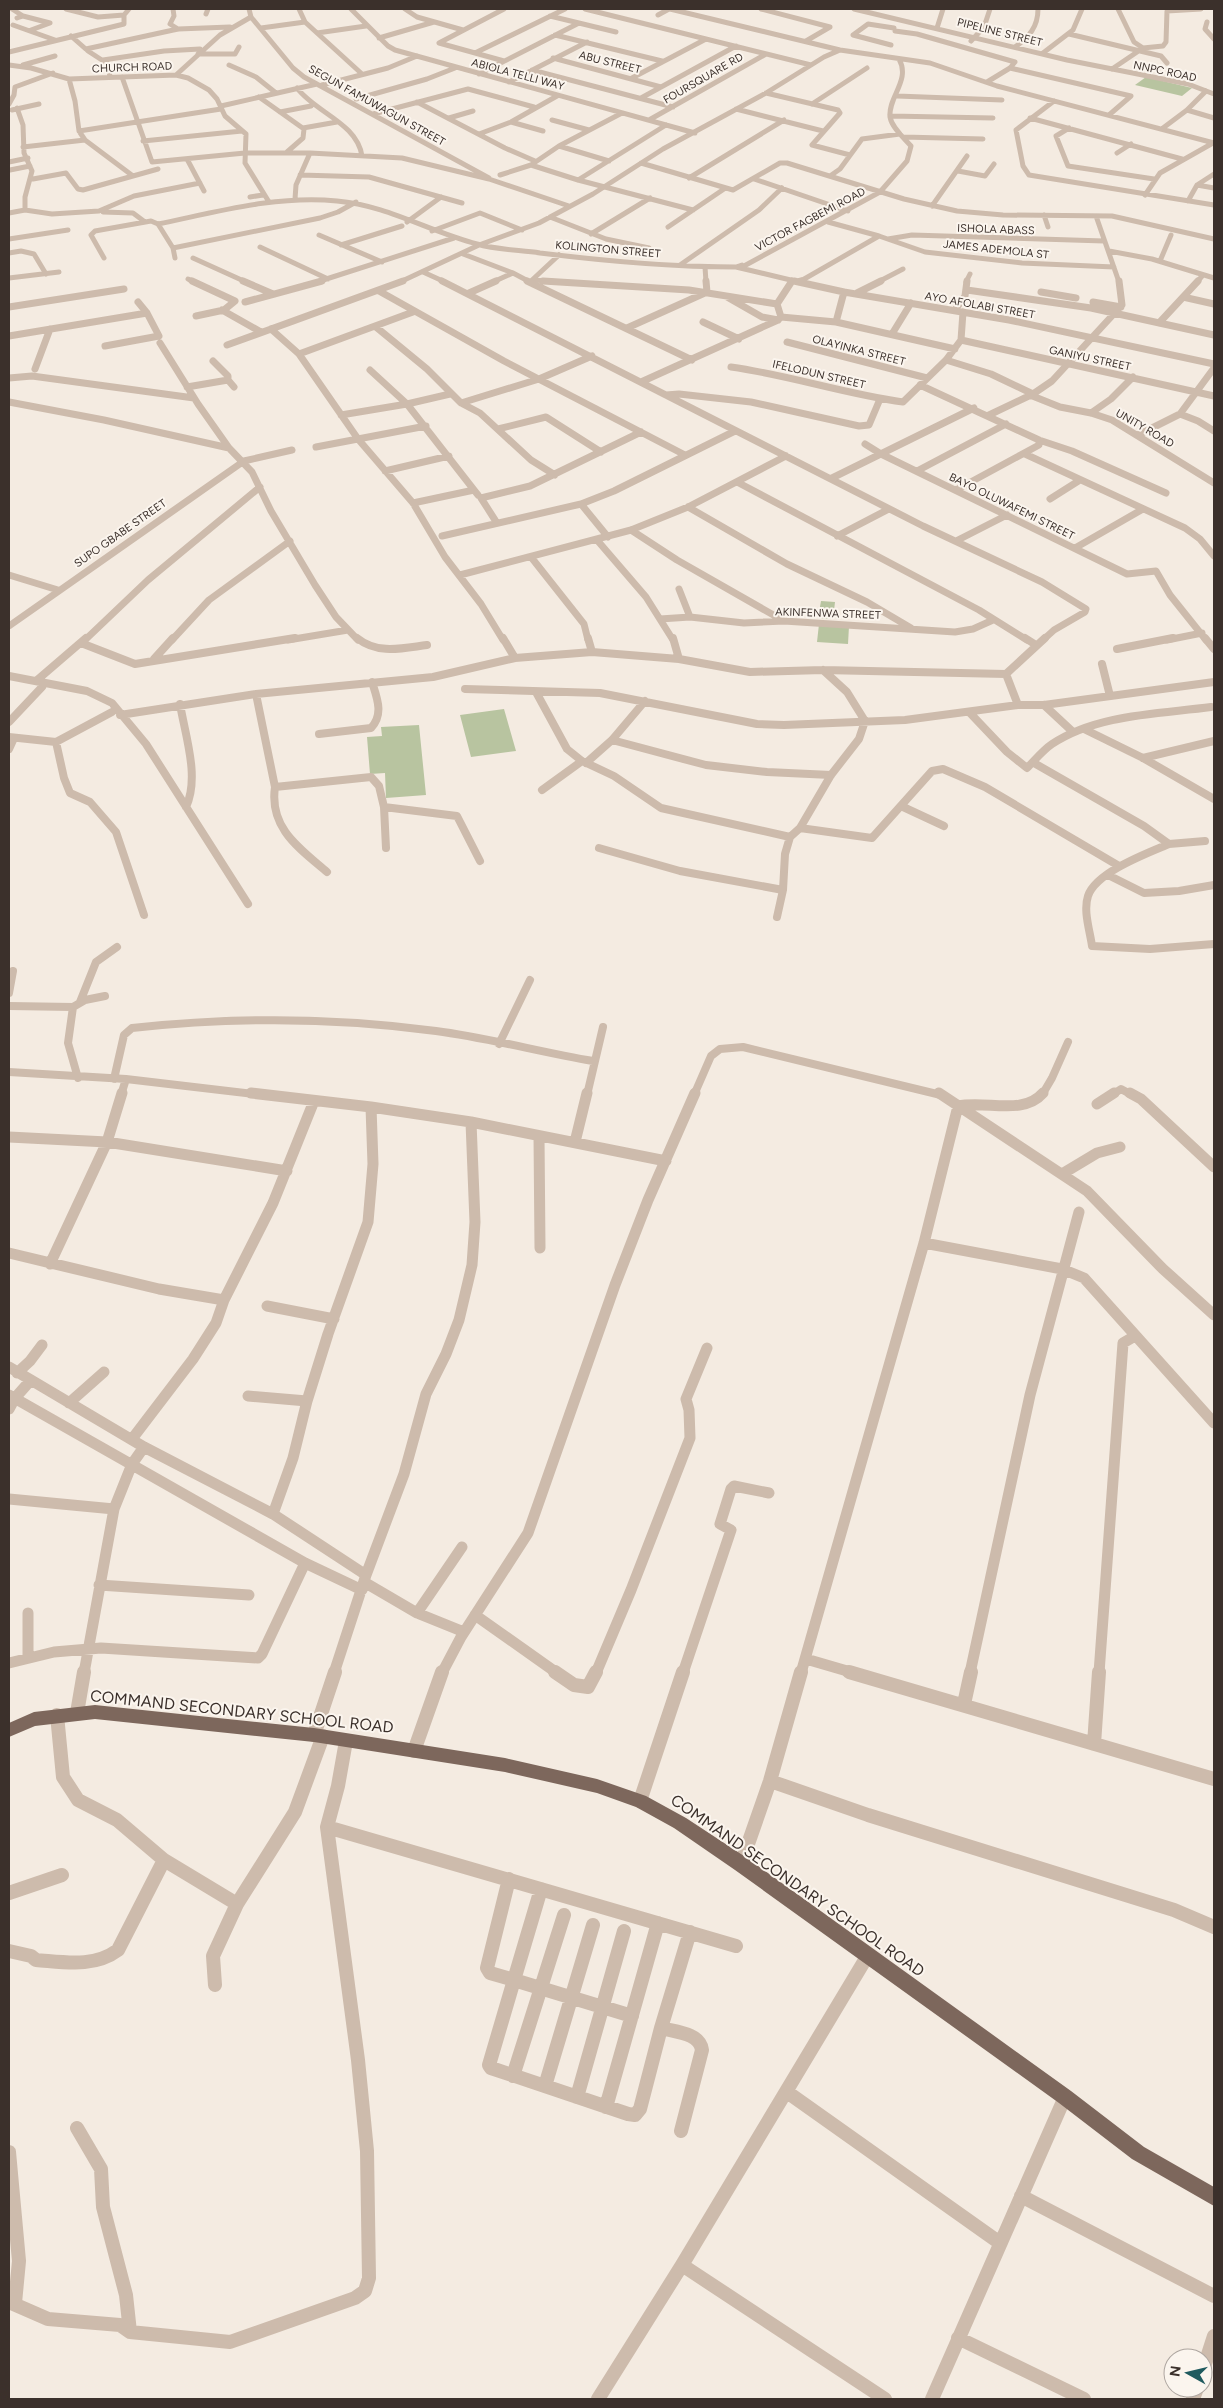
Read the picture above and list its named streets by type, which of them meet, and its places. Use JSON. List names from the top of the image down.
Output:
{
  "streets": {
    "main road": ["COMMAND SECONDARY SCHOOL ROAD"],
    "street": [
      "PIPELINE STREET",
      "ABU STREET",
      "CHURCH ROAD",
      "NNPC ROAD",
      "ABIOLA TELLI WAY",
      "FOURSQUARE RD",
      "SEGUN FAMUWAGUN STREET",
      "VICTOR FAGBEMI ROAD",
      "ISHOLA ABASS",
      "KOLINGTON STREET",
      "JAMES ADEMOLA ST",
      "AYO AFOLABI STREET",
      "OLAYINKA STREET",
      "GANIYU STREET",
      "IFELODUN STREET",
      "UNITY ROAD",
      "BAYO OLUWAFEMI STREET",
      "SUPO GBABE STREET",
      "AKINFENWA STREET"
    ]
  },
  "crossings": [
    ["PIPELINE STREET", "NNPC ROAD"],
    ["ABIOLA TELLI WAY", "FOURSQUARE RD"],
    ["VICTOR FAGBEMI ROAD", "KOLINGTON STREET"],
    ["VICTOR FAGBEMI ROAD", "JAMES ADEMOLA ST"],
    ["VICTOR FAGBEMI ROAD", "AYO AFOLABI STREET"],
    ["ISHOLA ABASS", "JAMES ADEMOLA ST"],
    ["KOLINGTON STREET", "AYO AFOLABI STREET"]
  ],
  "north": "left"
}
